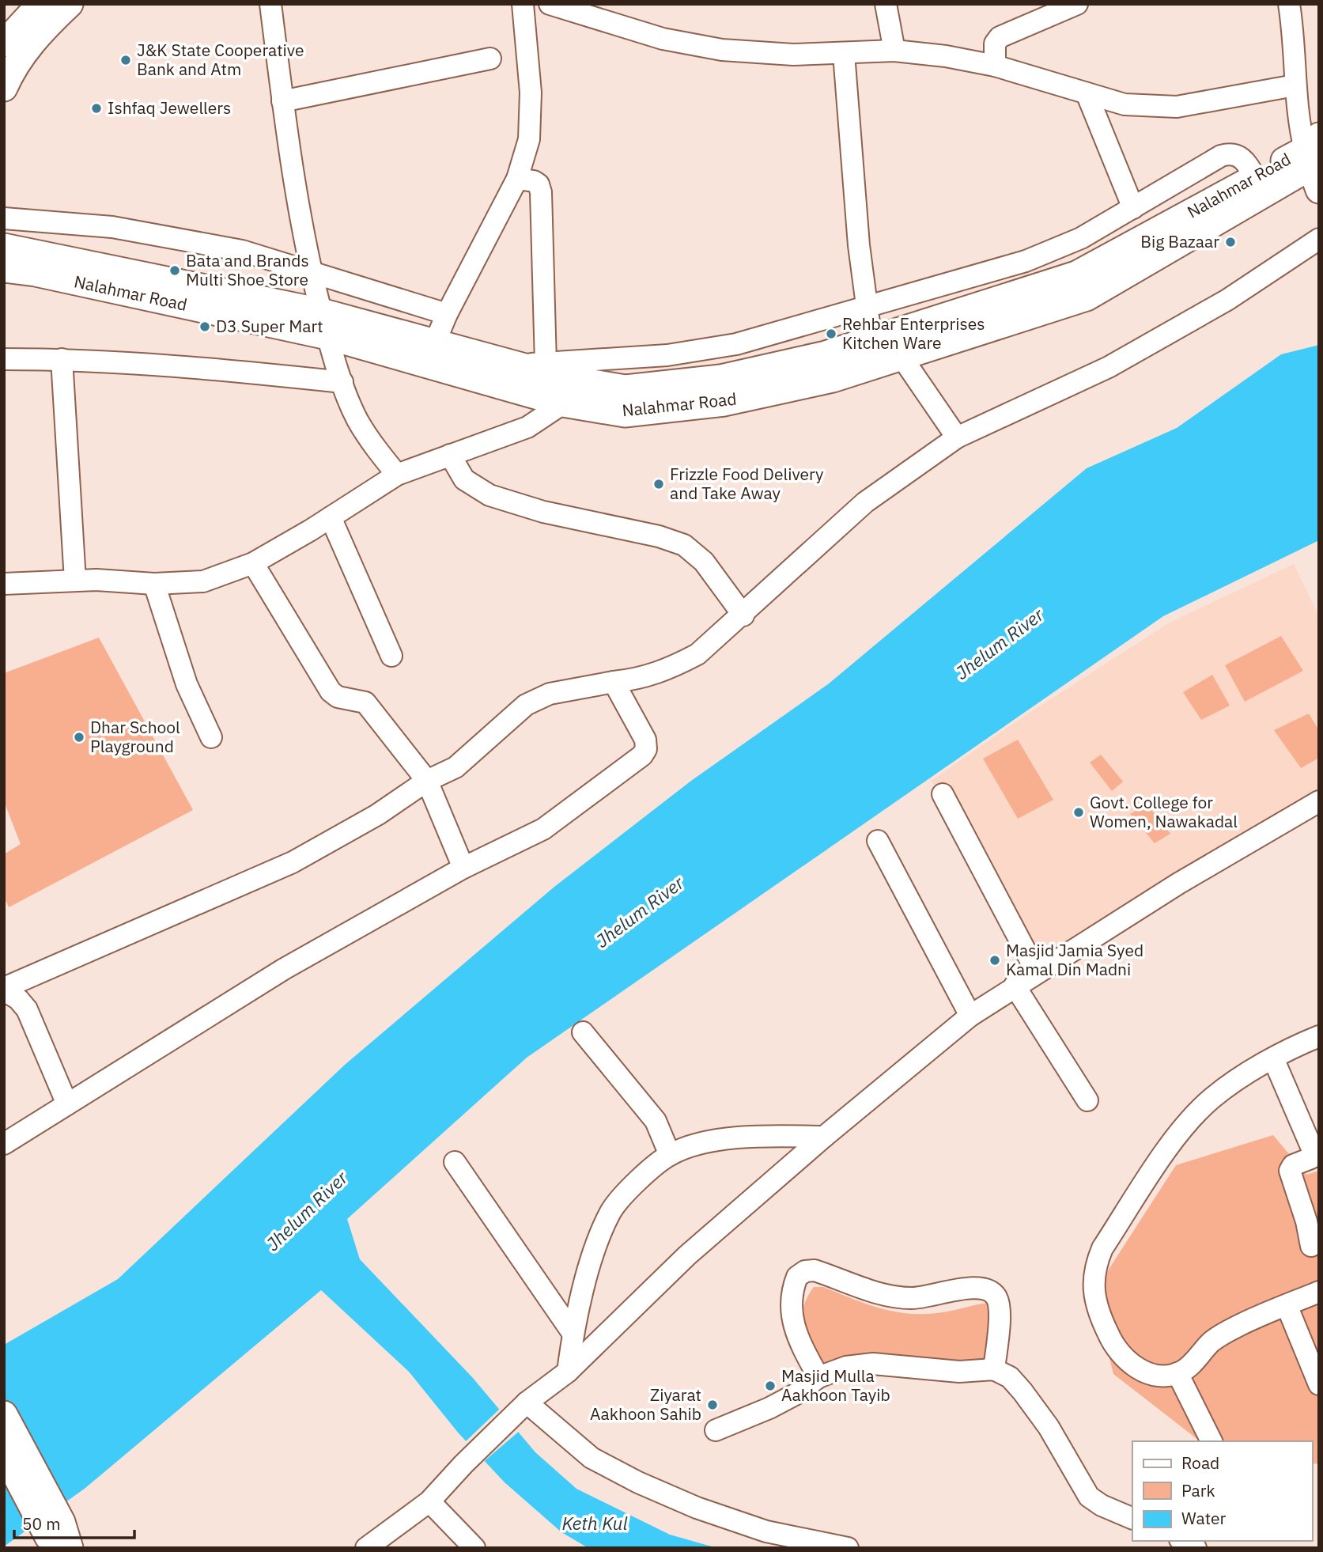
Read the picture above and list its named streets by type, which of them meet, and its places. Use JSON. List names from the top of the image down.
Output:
{
  "streets": {
    "main road": ["Nalahmar Road"]
  },
  "water": ["Jhelum River", "Keth Kul"],
  "places": [
    "J&K State Cooperative Bank and Atm",
    "Ishfaq Jewellers",
    "Big Bazaar",
    "Bata and Brands Multi Shoe Store",
    "D3 Super Mart",
    "Rehbar Enterprises Kitchen Ware",
    "Frizzle Food Delivery and Take Away",
    "Dhar School Playground",
    "Govt. College for Women, Nawakadal",
    "Masjid Jamia Syed Kamal Din Madni",
    "Masjid Mulla Aakhoon Tayib",
    "Ziyarat Aakhoon Sahib"
  ],
  "legend": ["Road", "Park", "Water"],
  "scale_bar": "50 m"
}
